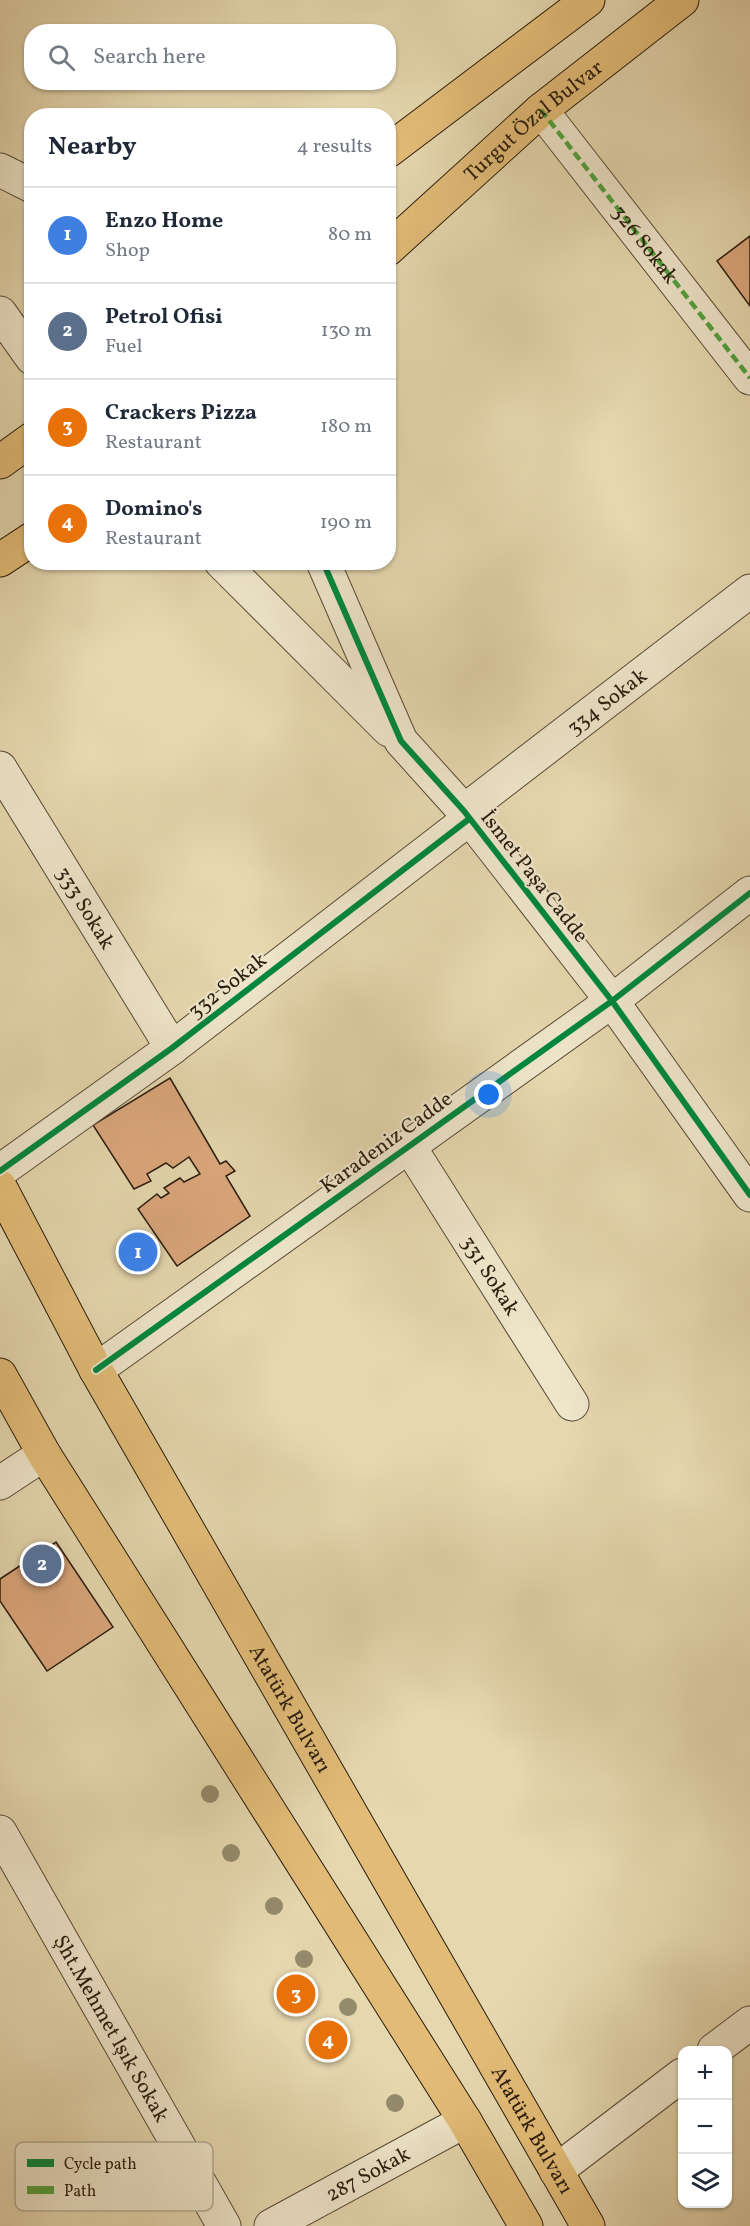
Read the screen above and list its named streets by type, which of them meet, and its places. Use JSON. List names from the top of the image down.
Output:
{
  "streets": {
    "highway": ["Turgut Özal Bulvar", "Atatürk Bulvarı"],
    "street": [
      "326 Sokak",
      "334 Sokak",
      "İsmet Paşa Cadde",
      "333 Sokak",
      "332 Sokak",
      "Karadeniz Cadde",
      "331 Sokak",
      "Şht.Mehmet lşık Sokak",
      "287 Sokak"
    ]
  },
  "crossings": [
    ["Turgut Özal Bulvar", "326 Sokak"],
    ["334 Sokak", "İsmet Paşa Cadde"],
    ["334 Sokak", "332 Sokak"],
    ["İsmet Paşa Cadde", "332 Sokak"],
    ["İsmet Paşa Cadde", "Karadeniz Cadde"],
    ["333 Sokak", "332 Sokak"],
    ["Karadeniz Cadde", "331 Sokak"],
    ["Karadeniz Cadde", "Atatürk Bulvarı"]
  ],
  "legend": ["Cycle path", "Path"],
  "page": {
    "search": "Search here",
    "heading": ["Nearby", "4 results"],
    "list": [
      {
        "mark": "1",
        "name": "Enzo Home",
        "note": "Shop",
        "value": "80 m"
      },
      {
        "mark": "2",
        "name": "Petrol Ofisi",
        "note": "Fuel",
        "value": "130 m"
      },
      {
        "mark": "3",
        "name": "Crackers Pizza",
        "note": "Restaurant",
        "value": "180 m"
      },
      {
        "mark": "4",
        "name": "Domino's",
        "note": "Restaurant",
        "value": "190 m"
      }
    ],
    "pins": [
      "1",
      "2",
      "3",
      "4"
    ],
    "map_buttons": ["+", "−"]
  }
}
